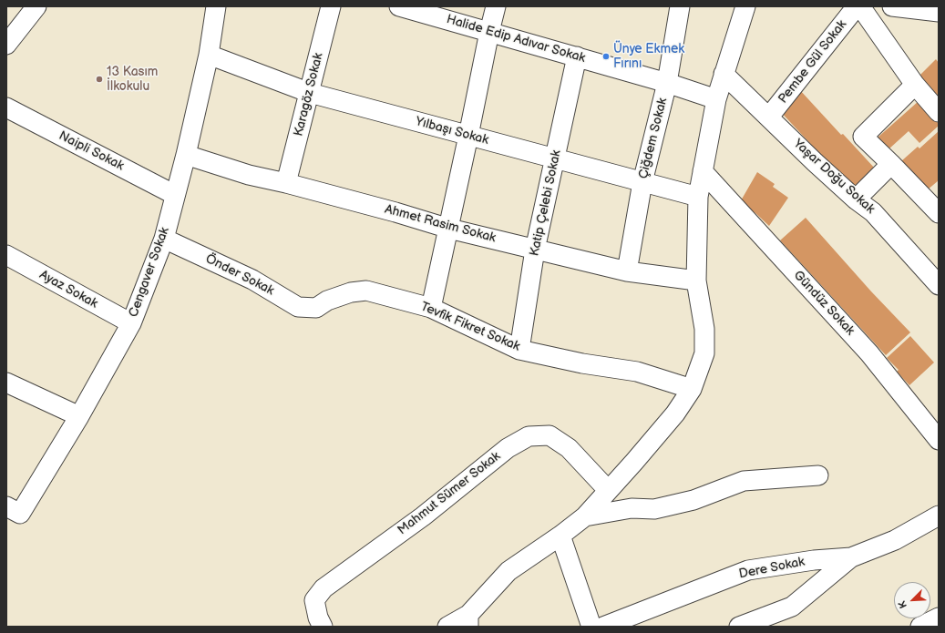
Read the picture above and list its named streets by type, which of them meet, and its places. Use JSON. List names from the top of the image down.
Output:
{
  "streets": {
    "street": [
      "Halide Edip Adıvar Sokak",
      "Pembe Gül Sokak",
      "Karagöz Sokak",
      "Yılbaşı Sokak",
      "Çiğdem Sokak",
      "Naipli Sokak",
      "Yaşar Doğu Sokak",
      "Katip Çelebi Sokak",
      "Ahmet Rasim Sokak",
      "Cengaver Sokak",
      "Önder Sokak",
      "Ayaz Sokak",
      "Gündüz Sokak",
      "Tevfik Fikret Sokak",
      "Mahmut Sümer Sokak",
      "Dere Sokak"
    ]
  },
  "crossings": [
    ["Halide Edip Adıvar Sokak", "Çiğdem Sokak"],
    ["Halide Edip Adıvar Sokak", "Katip Çelebi Sokak"],
    ["Pembe Gül Sokak", "Yaşar Doğu Sokak"],
    ["Karagöz Sokak", "Yılbaşı Sokak"],
    ["Karagöz Sokak", "Ahmet Rasim Sokak"],
    ["Yılbaşı Sokak", "Çiğdem Sokak"],
    ["Yılbaşı Sokak", "Katip Çelebi Sokak"],
    ["Yılbaşı Sokak", "Cengaver Sokak"],
    ["Çiğdem Sokak", "Ahmet Rasim Sokak"],
    ["Naipli Sokak", "Cengaver Sokak"],
    ["Katip Çelebi Sokak", "Ahmet Rasim Sokak"],
    ["Katip Çelebi Sokak", "Tevfik Fikret Sokak"],
    ["Ahmet Rasim Sokak", "Cengaver Sokak"],
    ["Cengaver Sokak", "Önder Sokak"],
    ["Cengaver Sokak", "Ayaz Sokak"],
    ["Önder Sokak", "Tevfik Fikret Sokak"]
  ],
  "places": ["Ünye Ekmek Fırını", "13 Kasım İlkokulu"],
  "north": "bottom left"
}
